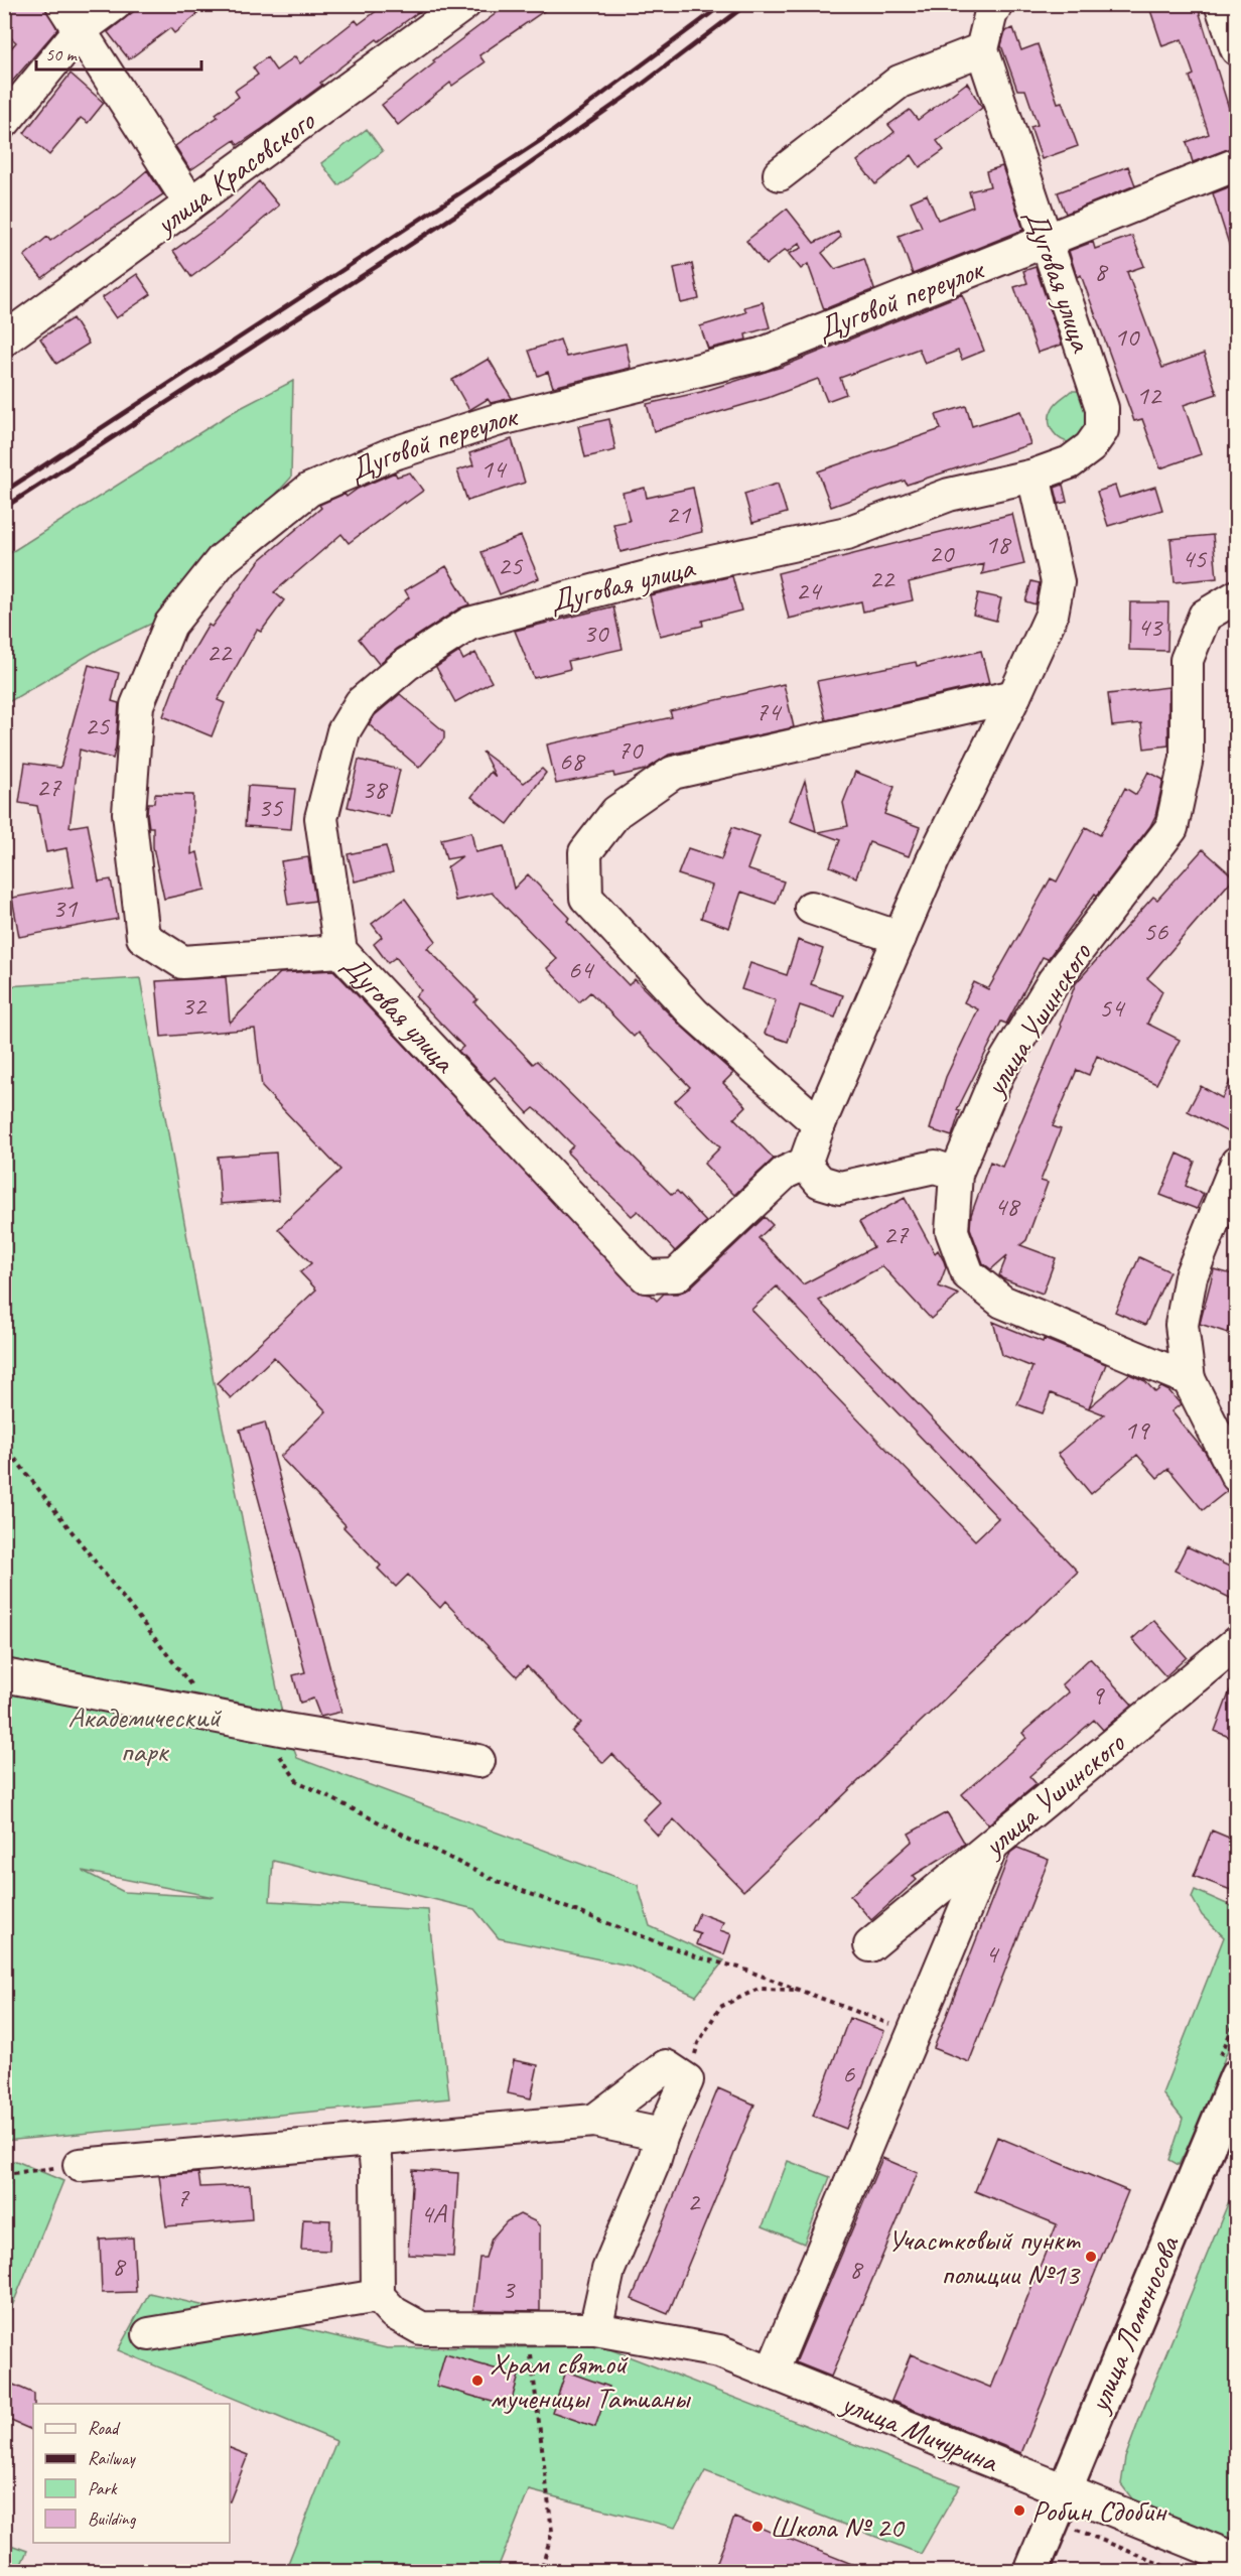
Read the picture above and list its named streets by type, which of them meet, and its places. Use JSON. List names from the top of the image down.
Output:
{
  "streets": {
    "main road": ["улица Ломоносова"],
    "street": [
      "улица Красовского",
      "Дуговая улица",
      "Дуговой переулок",
      "улица Ушинского",
      "улица Мичурина"
    ]
  },
  "crossings": [
    ["Дуговая улица", "Дуговой переулок"],
    ["улица Ломоносова", "улица Мичурина"]
  ],
  "parks": ["Академический парк"],
  "places": [
    "Участковый пункт полиции №13",
    "Храм святой мученицы Татианы",
    "Робин Сдобин",
    "Школа № 20"
  ],
  "house_numbers": [
    "8",
    "10",
    "12",
    "14",
    "21",
    "18",
    "20",
    "45",
    "25",
    "22",
    "24",
    "43",
    "30",
    "22",
    "74",
    "25",
    "70",
    "68",
    "27",
    "38",
    "35",
    "31",
    "56",
    "64",
    "32",
    "54",
    "48",
    "27",
    "19",
    "9",
    "4",
    "6",
    "7",
    "2",
    "4А",
    "8",
    "8",
    "3"
  ],
  "legend": [
    "Road",
    "Railway",
    "Park",
    "Building"
  ],
  "scale_bar": "50 m"
}
